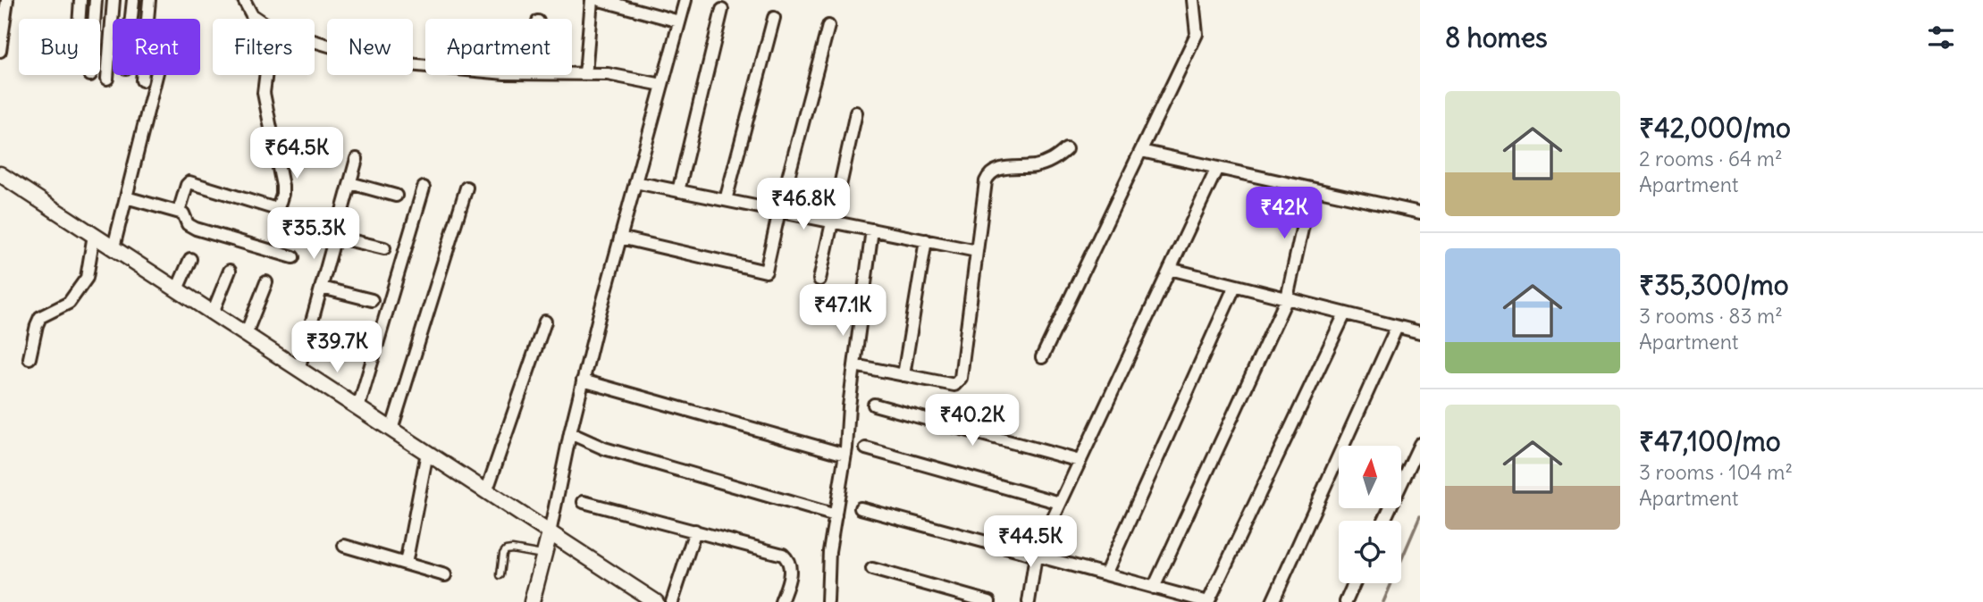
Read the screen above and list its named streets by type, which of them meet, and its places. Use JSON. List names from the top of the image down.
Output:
{
  "north": "top",
  "page": {
    "heading": "8 homes",
    "chip": [
      "Buy",
      "Rent",
      "Filters",
      "New",
      "Apartment"
    ],
    "list": [
      {
        "name": "₹42,000/mo",
        "note": "2 rooms · 64 m² · Apartment"
      },
      {
        "name": "₹35,300/mo",
        "note": "3 rooms · 83 m² · Apartment"
      },
      {
        "name": "₹47,100/mo",
        "note": "3 rooms · 104 m² · Apartment"
      }
    ],
    "price": [
      "₹64.5K",
      "₹46.8K",
      "₹42K",
      "₹35.3K",
      "₹47.1K",
      "₹39.7K",
      "₹40.2K",
      "₹44.5K"
    ]
  }
}
